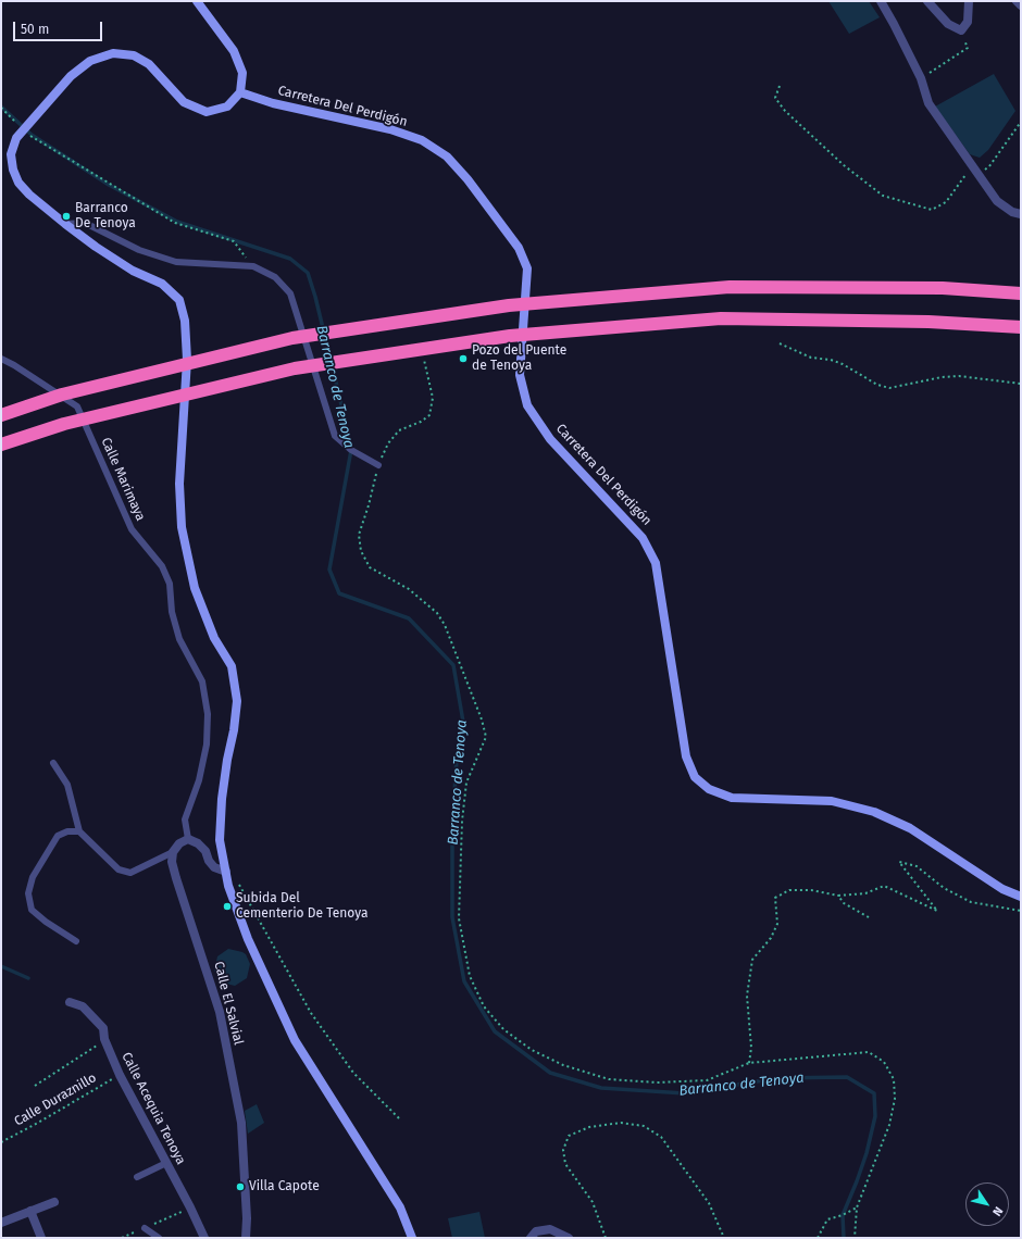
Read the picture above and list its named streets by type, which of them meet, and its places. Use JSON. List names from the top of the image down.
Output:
{
  "streets": {
    "main road": ["Carretera Del Perdigón"],
    "street": ["Calle El Salvial", "Calle Acequia Tenoya"],
    "lane": ["Calle Marimaya"],
    "path": ["Calle Duraznillo"]
  },
  "crossings": [
    ["Calle Duraznillo", "Calle Acequia Tenoya"]
  ],
  "water": ["Barranco de Tenoya"],
  "places": [
    "Barranco De Tenoya",
    "Pozo del Puente de Tenoya",
    "Subida Del Cementerio De Tenoya",
    "Villa Capote"
  ],
  "scale_bar": "50 m",
  "north": "bottom right"
}
